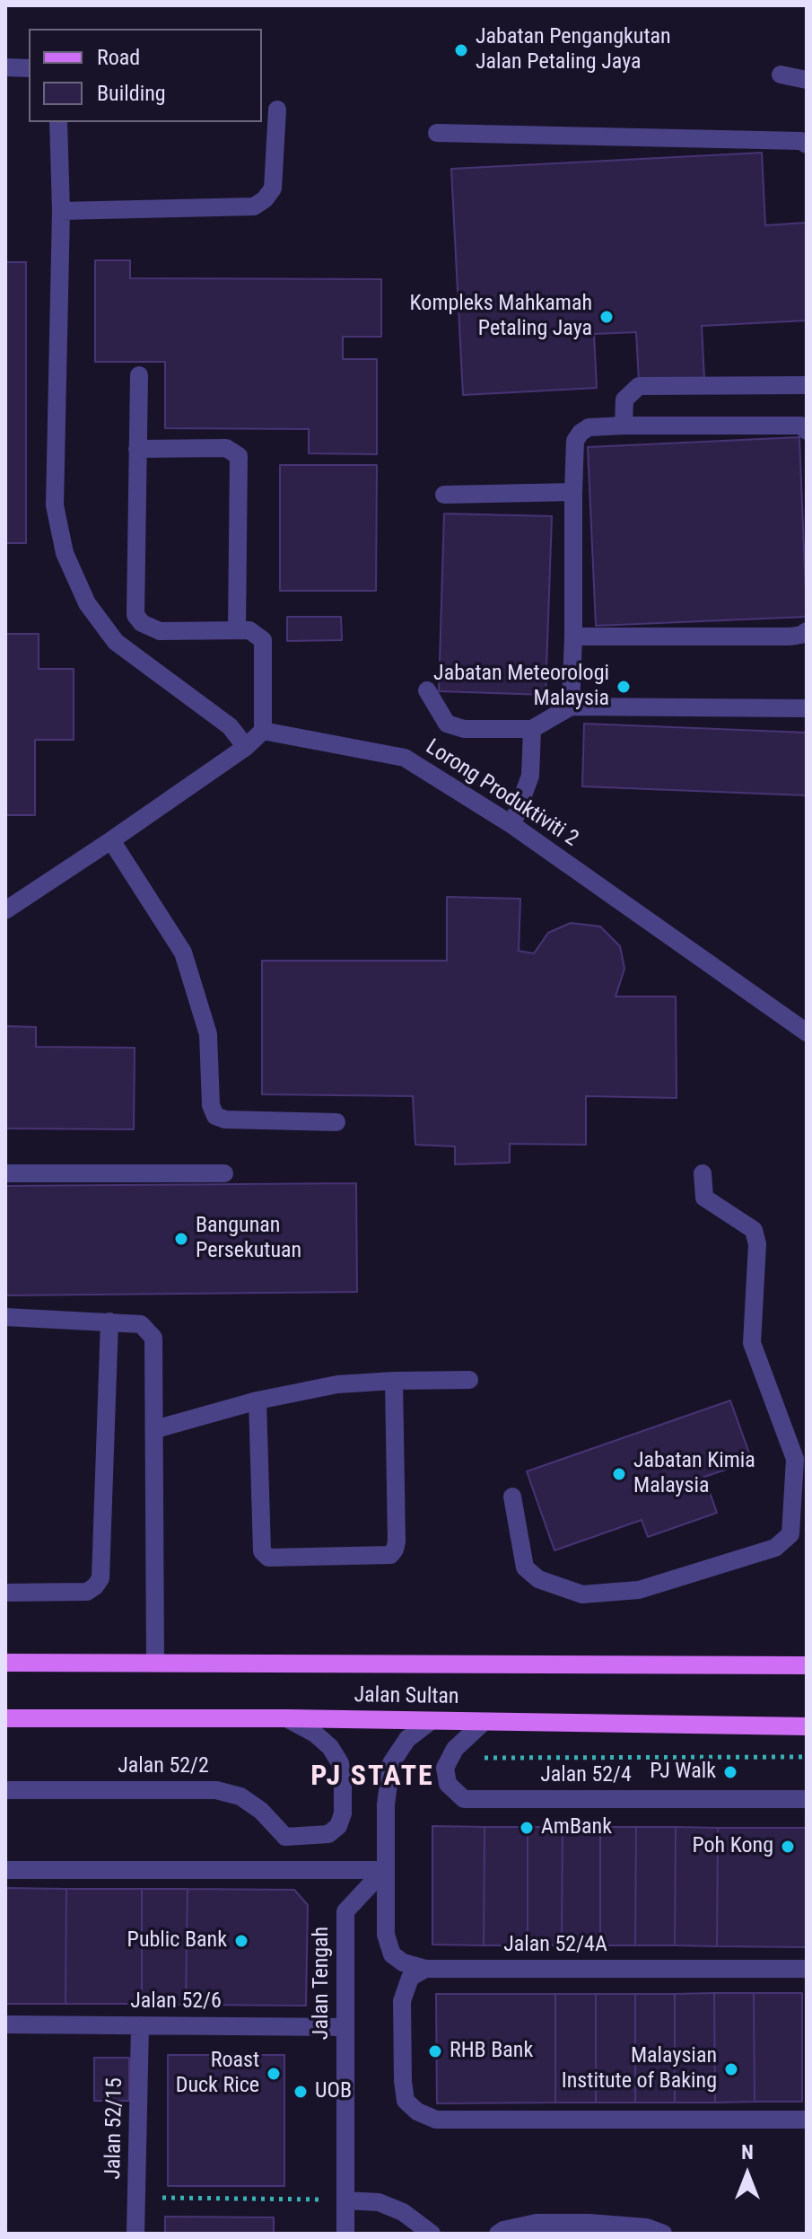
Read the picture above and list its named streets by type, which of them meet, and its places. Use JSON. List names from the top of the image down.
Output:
{
  "streets": {
    "main road": ["Jalan Sultan"],
    "street": [
      "Lorong Produktiviti 2",
      "Jalan 52/2",
      "Jalan 52/4",
      "Jalan 52/4A",
      "Jalan Tengah",
      "Jalan 52/6",
      "Jalan 52/15"
    ]
  },
  "crossings": [
    ["Jalan 52/4A", "Jalan Tengah"],
    ["Jalan Tengah", "Jalan 52/6"],
    ["Jalan 52/6", "Jalan 52/15"]
  ],
  "districts": ["PJ STATE"],
  "places": [
    "Jabatan Pengangkutan Jalan Petaling Jaya",
    "Kompleks Mahkamah Petaling Jaya",
    "Jabatan Meteorologi Malaysia",
    "Bangunan Persekutuan",
    "Jabatan Kimia Malaysia",
    "PJ Walk",
    "AmBank",
    "Poh Kong",
    "Public Bank",
    "RHB Bank",
    "Malaysian Institute of Baking",
    "Roast Duck Rice",
    "UOB"
  ],
  "legend": ["Road", "Building"],
  "north": "top"
}
